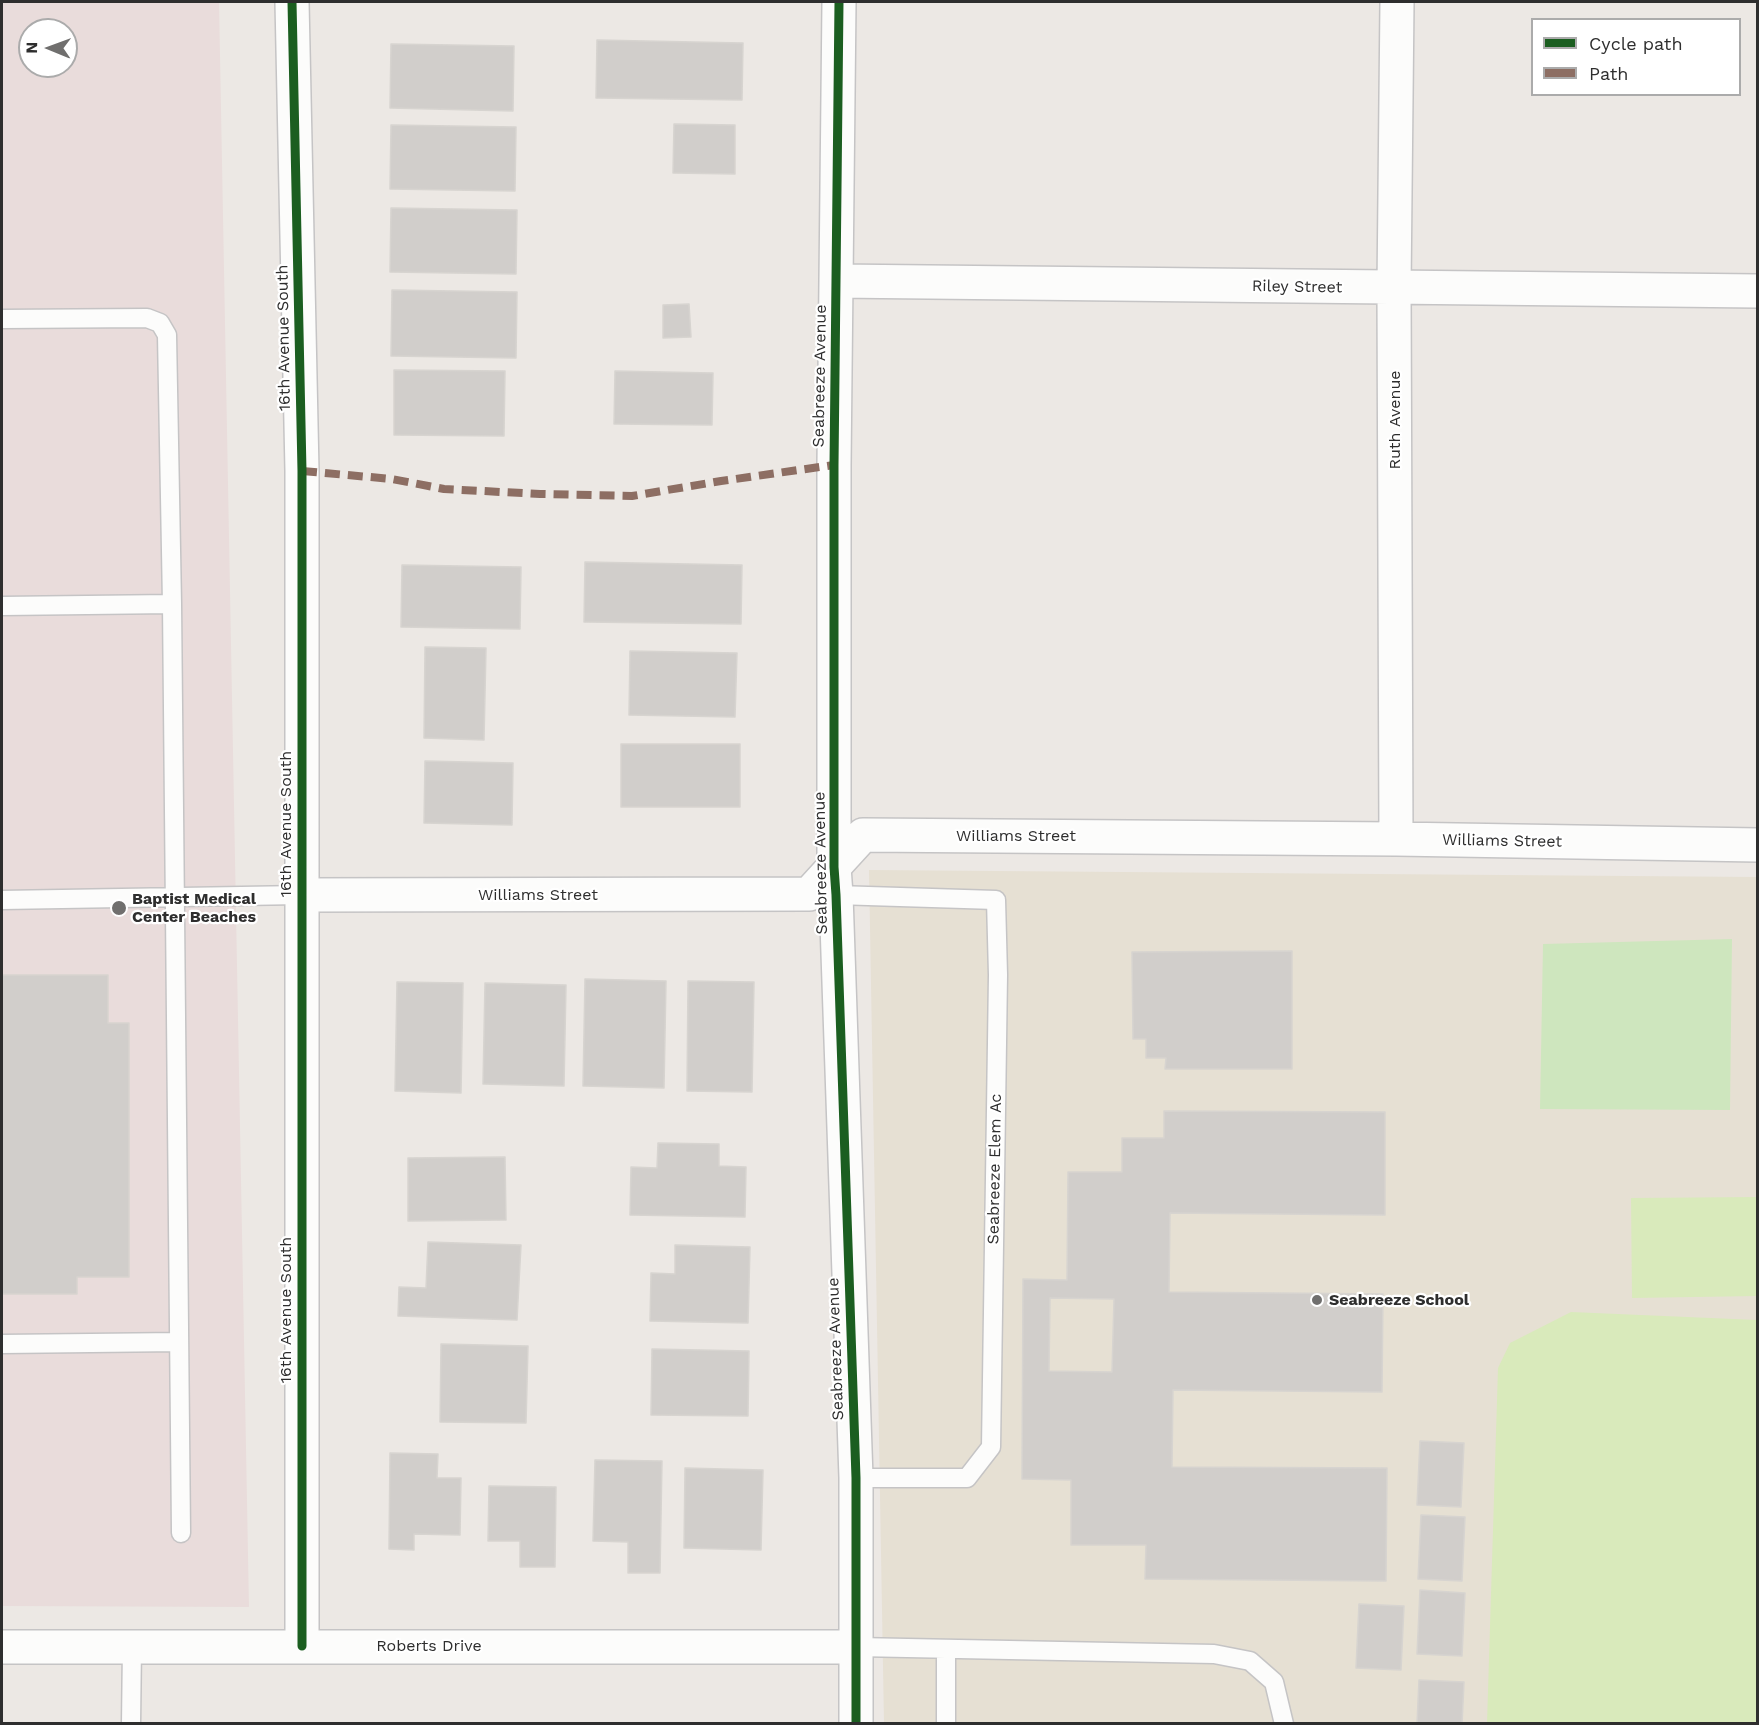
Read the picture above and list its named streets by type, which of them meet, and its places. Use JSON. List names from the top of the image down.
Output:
{
  "streets": {
    "street": [
      "Riley Street",
      "16th Avenue South",
      "Seabreeze Avenue",
      "Ruth Avenue",
      "Williams Street",
      "Roberts Drive"
    ],
    "lane": ["Seabreeze Elem Ac"]
  },
  "crossings": [
    ["Riley Street", "Seabreeze Avenue"],
    ["Riley Street", "Ruth Avenue"],
    ["16th Avenue South", "Williams Street"],
    ["16th Avenue South", "Roberts Drive"],
    ["Seabreeze Avenue", "Williams Street"],
    ["Seabreeze Avenue", "Seabreeze Elem Ac"],
    ["Seabreeze Avenue", "Roberts Drive"],
    ["Ruth Avenue", "Williams Street"],
    ["Williams Street", "Seabreeze Elem Ac"]
  ],
  "places": ["Baptist Medical Center Beaches", "Seabreeze School"],
  "legend": ["Cycle path", "Path"],
  "north": "left"
}
